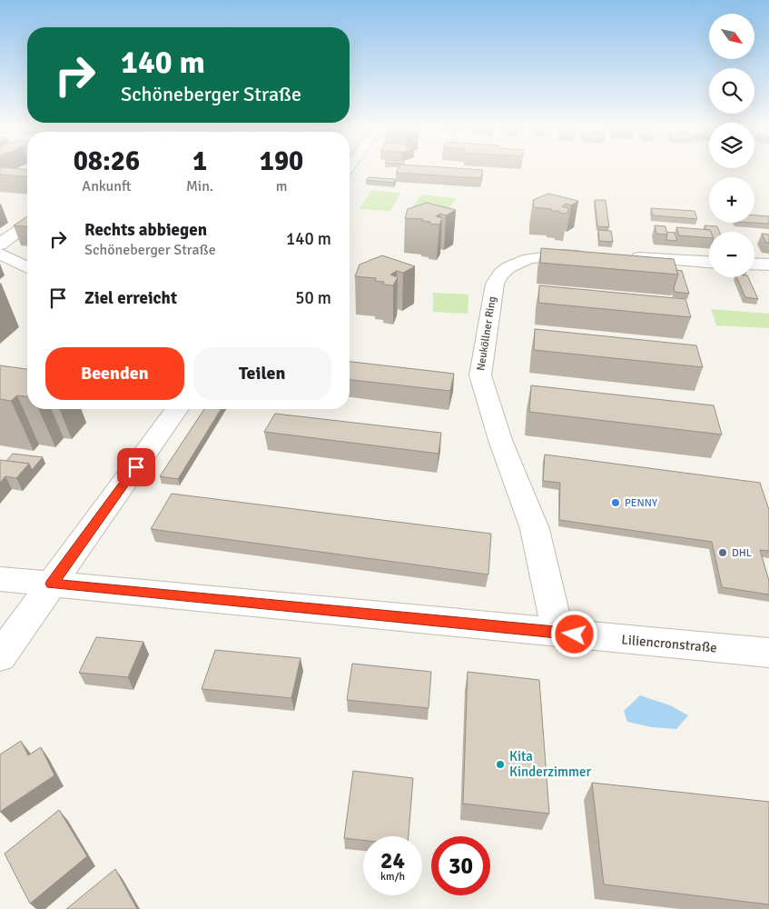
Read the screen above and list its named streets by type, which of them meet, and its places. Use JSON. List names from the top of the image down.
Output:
{
  "streets": {
    "street": ["Neuköllner Ring", "Liliencronstraße"]
  },
  "crossings": [
    ["Neuköllner Ring", "Liliencronstraße"]
  ],
  "places": ["PENNY", "DHL", "Kita Kinderzimmer"],
  "north": "bottom right",
  "page": {
    "map_buttons": ["+", "−"],
    "turn": ["140 m", "Schöneberger Straße"],
    "eta": [
      "08:26",
      "Ankunft",
      "1",
      "Min.",
      "190",
      "m"
    ],
    "list": [
      {
        "name": "Rechts abbiegen",
        "note": "Schöneberger Straße",
        "value": "140 m"
      },
      {
        "name": "Ziel erreicht",
        "value": "50 m"
      }
    ],
    "buttons": ["Beenden", "Teilen"],
    "speed": "24 km/h",
    "limit": "30"
  }
}
